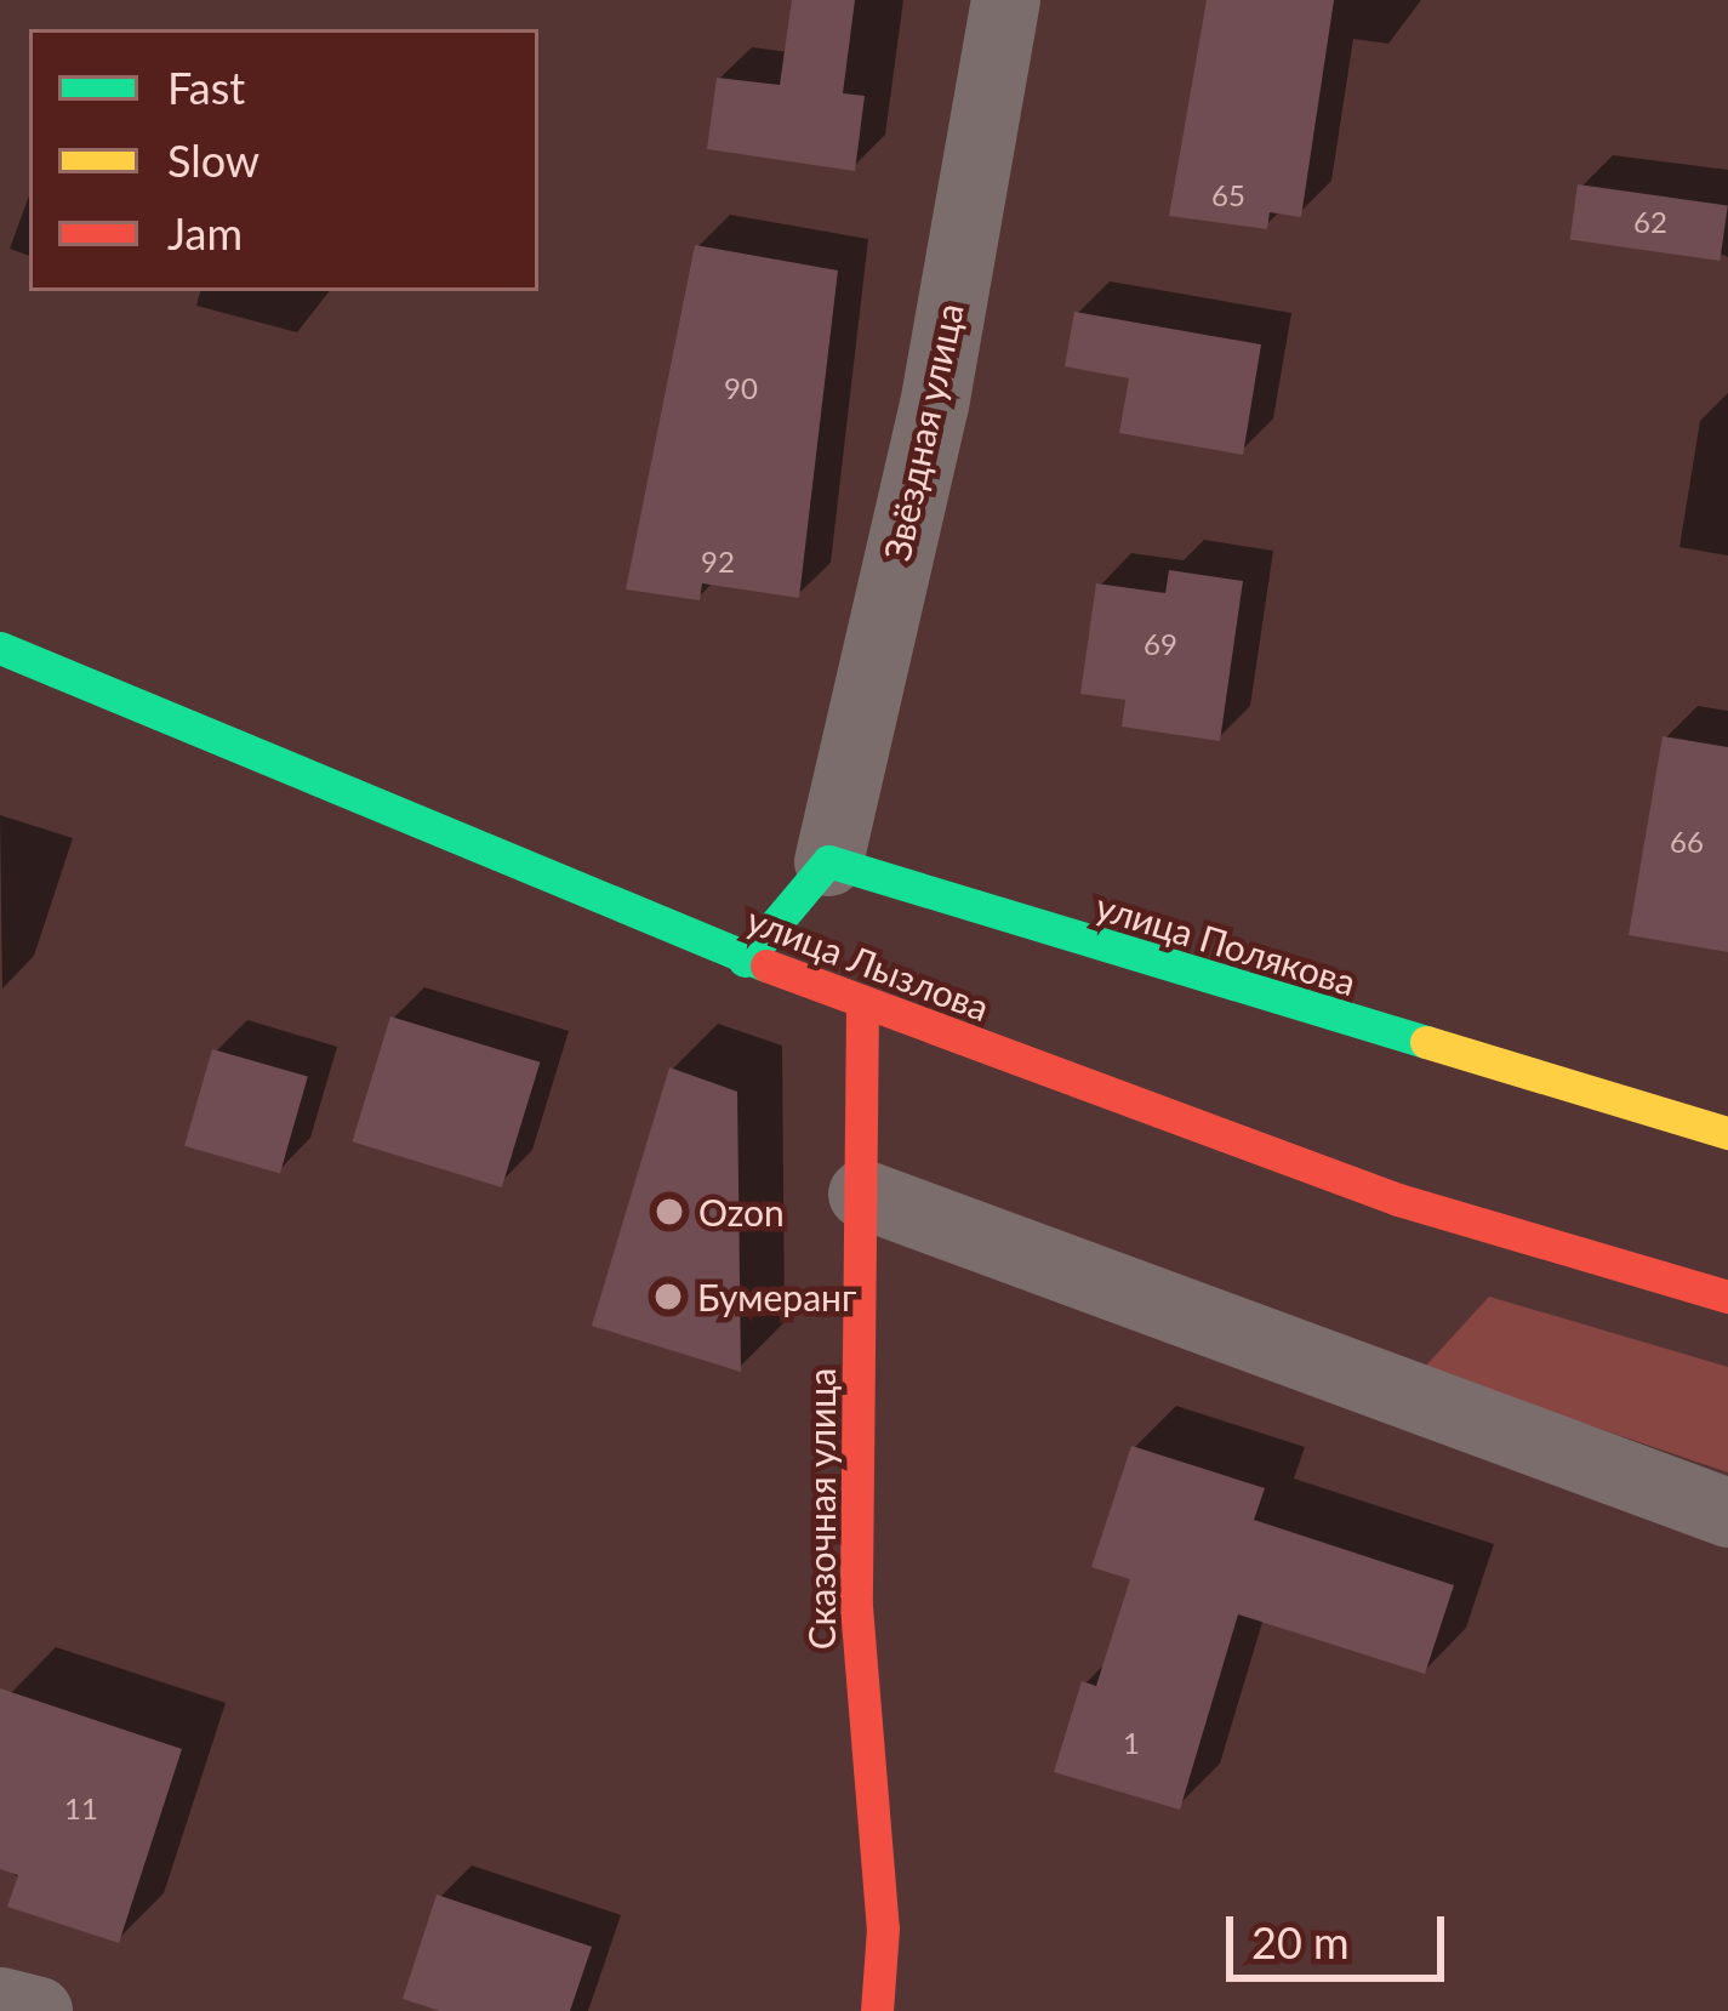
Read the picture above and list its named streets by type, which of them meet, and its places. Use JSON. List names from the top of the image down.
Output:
{
  "streets": {
    "street": [
      "Звёздная улица",
      "улица Полякова",
      "улица Лызлова",
      "Сказочная улица"
    ]
  },
  "crossings": [
    ["Звёздная улица", "улица Полякова"],
    ["улица Лызлова", "Сказочная улица"]
  ],
  "places": ["Ozon", "Бумеранг"],
  "house_numbers": [
    "65",
    "62",
    "90",
    "92",
    "69",
    "66",
    "1",
    "11"
  ],
  "legend": ["Fast", "Slow", "Jam"],
  "scale_bar": "20 m"
}
